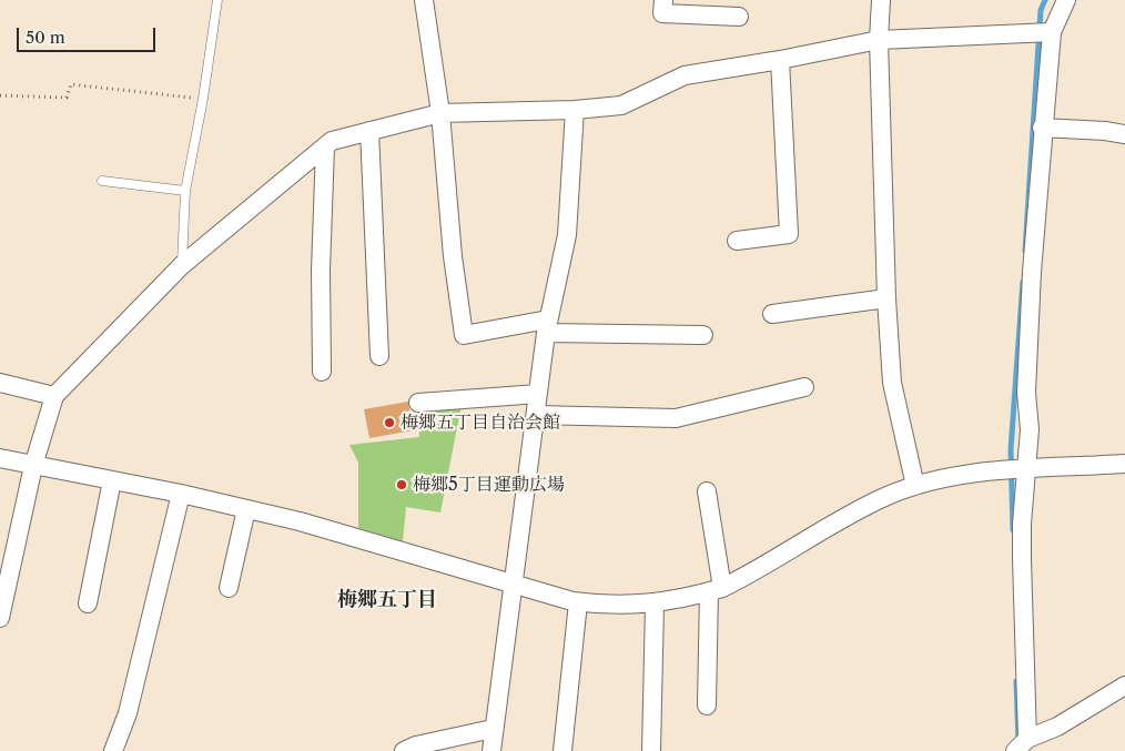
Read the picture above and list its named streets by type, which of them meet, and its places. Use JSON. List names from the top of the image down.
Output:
{
  "districts": ["梅郷五丁目"],
  "places": ["梅郷五丁目自治会館", "梅郷5丁目運動広場"],
  "scale_bar": "50 m"
}
